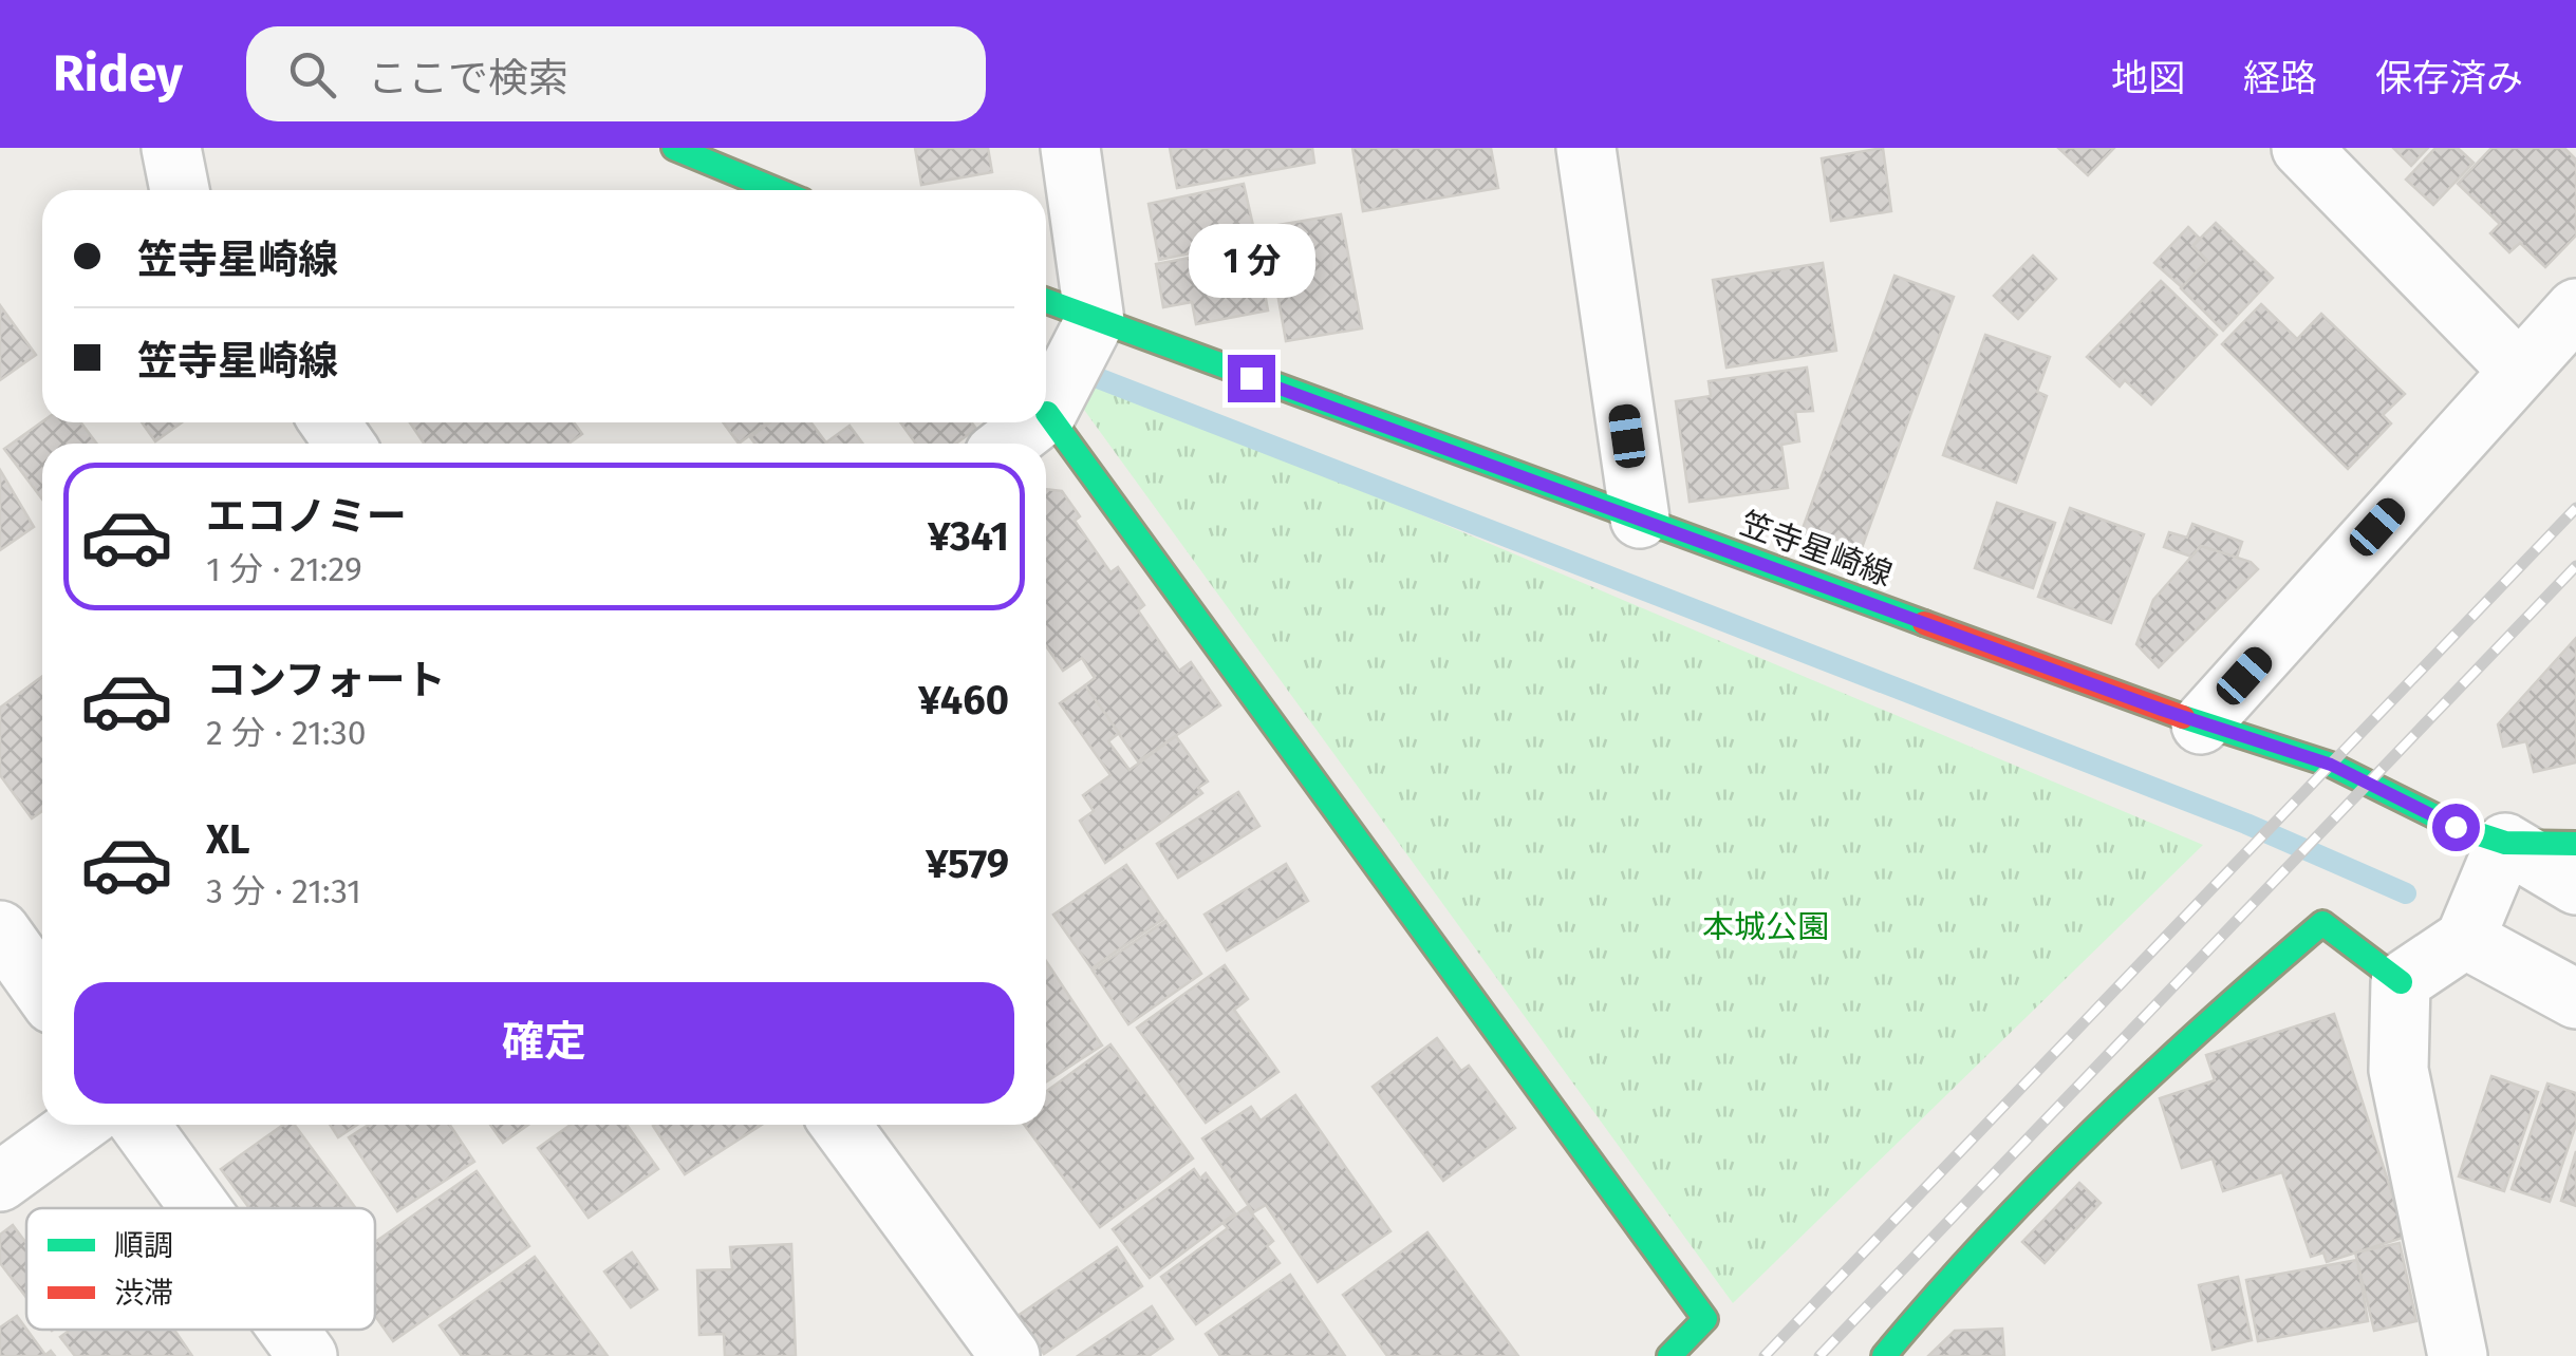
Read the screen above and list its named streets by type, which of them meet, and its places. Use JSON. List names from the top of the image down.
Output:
{
  "streets": {
    "street": ["笠寺星崎線"]
  },
  "parks": ["本城公園"],
  "legend": ["順調", "渋滞"],
  "page": {
    "header": "Ridey",
    "search": "ここで検索",
    "nav": ["地図", "経路", "保存済み"],
    "banner": ["笠寺星崎線", "笠寺星崎線"],
    "bubble": "1 分",
    "list": [
      {
        "name": "エコノミー",
        "note": "1 分 · 21:29",
        "value": "¥341"
      },
      {
        "name": "コンフォート",
        "note": "2 分 · 21:30",
        "value": "¥460"
      },
      {
        "name": "XL",
        "note": "3 分 · 21:31",
        "value": "¥579"
      }
    ],
    "buttons": "確定"
  }
}
